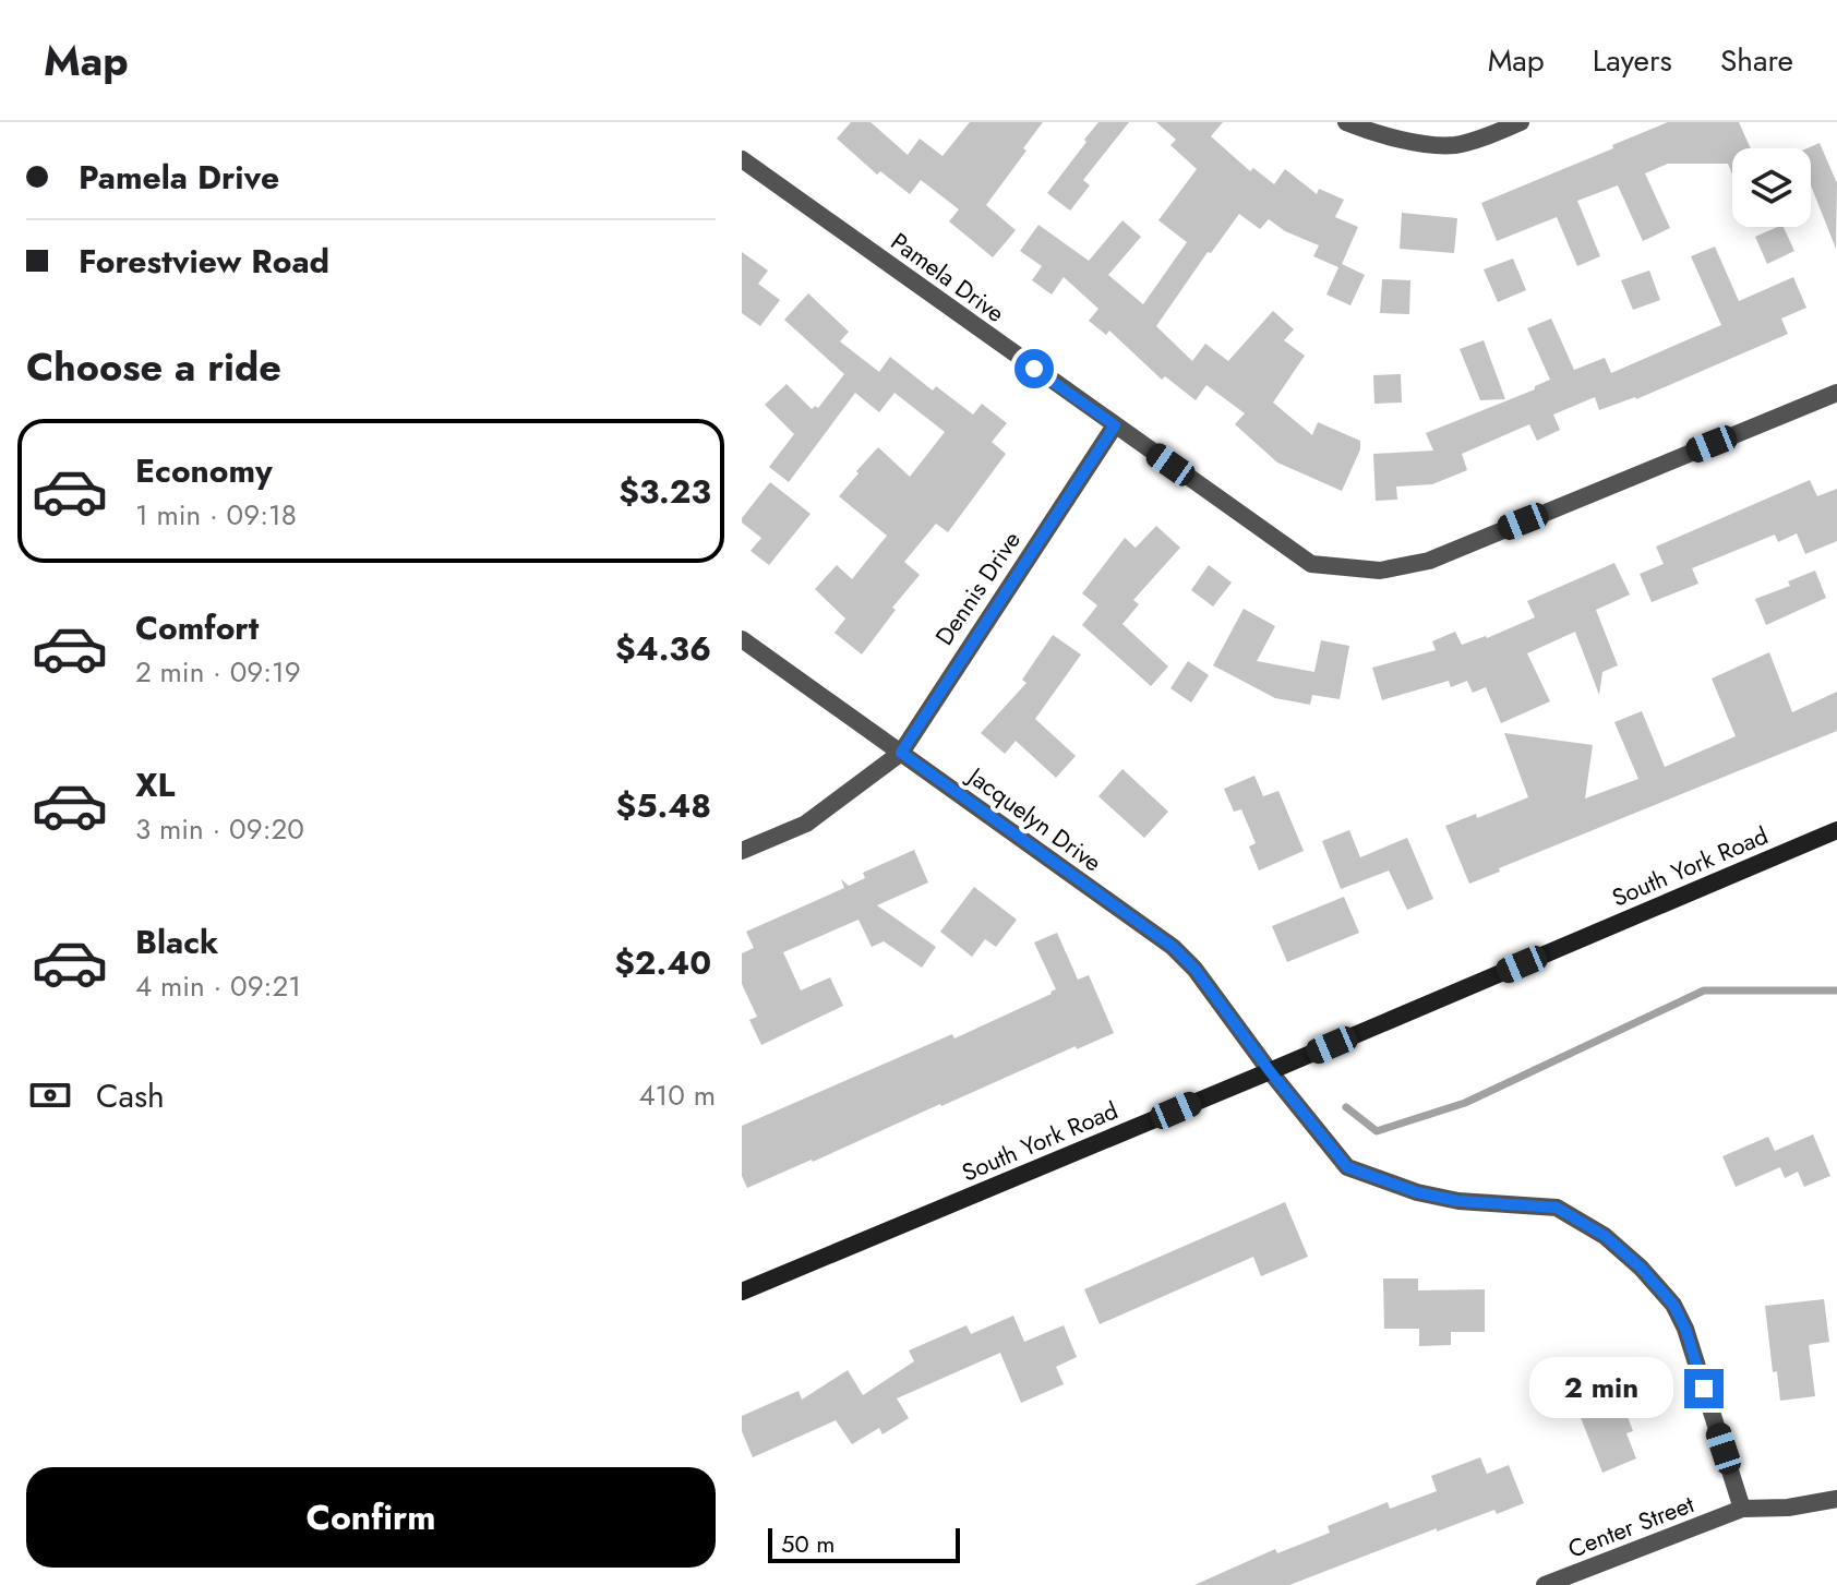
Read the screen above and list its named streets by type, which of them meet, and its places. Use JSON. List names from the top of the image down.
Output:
{
  "streets": {
    "main road": ["South York Road"],
    "street": [
      "Pamela Drive",
      "Dennis Drive",
      "Jacquelyn Drive",
      "Center Street"
    ]
  },
  "crossings": [
    ["Pamela Drive", "Dennis Drive"],
    ["Dennis Drive", "Jacquelyn Drive"],
    ["Jacquelyn Drive", "South York Road"],
    ["Jacquelyn Drive", "Center Street"]
  ],
  "scale_bar": "50 m",
  "page": {
    "header": "Map",
    "nav": ["Map", "Layers", "Share"],
    "banner": ["Pamela Drive", "Forestview Road"],
    "heading": "Choose a ride",
    "list": [
      {
        "name": "Economy",
        "note": "1 min · 09:18",
        "value": "$3.23"
      },
      {
        "name": "Comfort",
        "note": "2 min · 09:19",
        "value": "$4.36"
      },
      {
        "name": "XL",
        "note": "3 min · 09:20",
        "value": "$5.48"
      },
      {
        "name": "Black",
        "note": "4 min · 09:21",
        "value": "$2.40"
      }
    ],
    "pay": ["Cash", "410 m"],
    "bubble": "2 min",
    "buttons": "Confirm",
    "scale": "50 m"
  }
}
